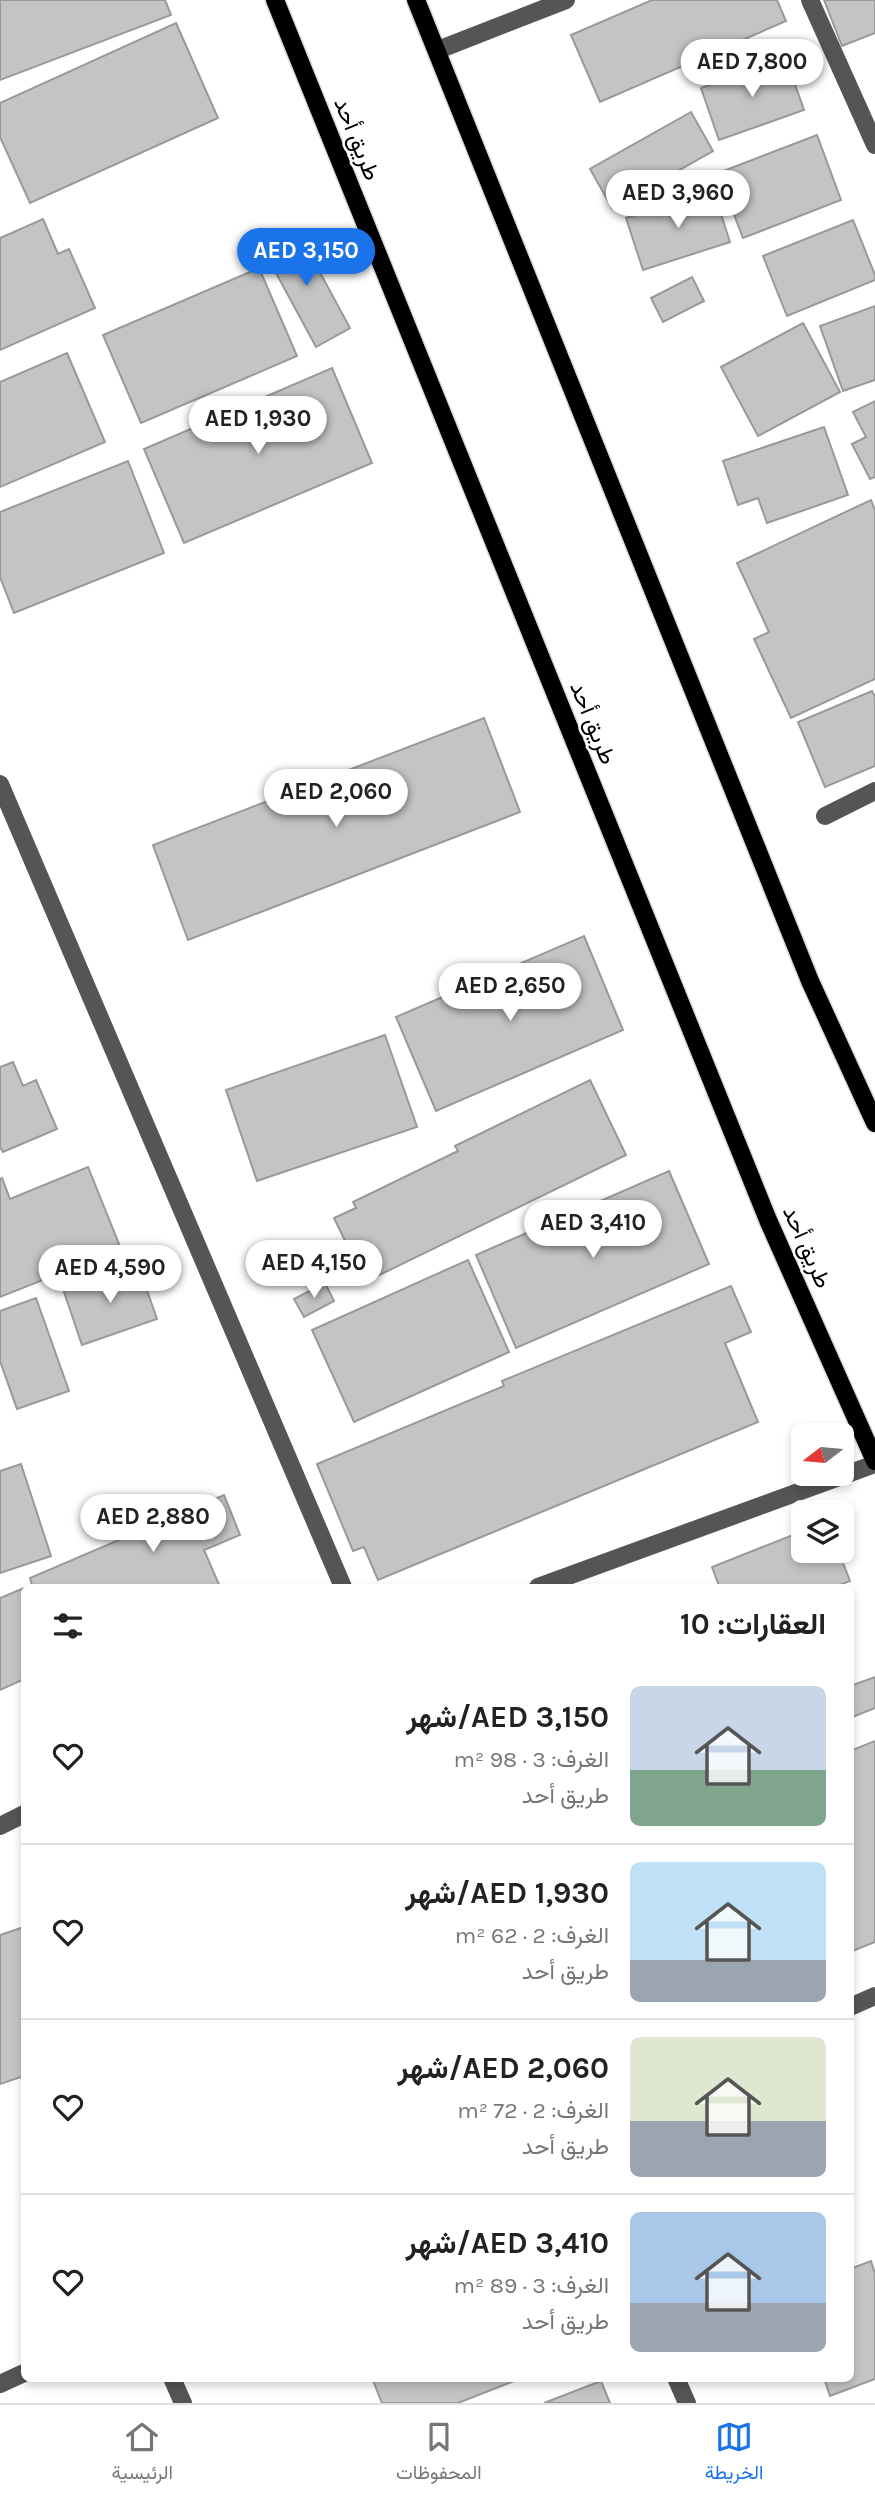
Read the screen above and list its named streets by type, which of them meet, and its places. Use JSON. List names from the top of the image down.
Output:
{
  "streets": {
    "main road": ["طريق أحد"]
  },
  "north": "left",
  "page": {
    "price": [
      "AED 7,800",
      "AED 3,960",
      "AED 3,150",
      "AED 1,930",
      "AED 2,060",
      "AED 2,650",
      "AED 3,410",
      "AED 4,150",
      "AED 4,590",
      "AED 2,880"
    ],
    "heading": "العقارات: 10",
    "list": [
      {
        "name": "AED 3,150/شهر",
        "note": "الغرف: 3 · 98 m² · طريق أحد"
      },
      {
        "name": "AED 1,930/شهر",
        "note": "الغرف: 2 · 62 m² · طريق أحد"
      },
      {
        "name": "AED 2,060/شهر",
        "note": "الغرف: 2 · 72 m² · طريق أحد"
      },
      {
        "name": "AED 3,410/شهر",
        "note": "الغرف: 3 · 89 m² · طريق أحد"
      }
    ],
    "tabs": ["الخريطة", "المحفوظات", "الرئيسية"]
  }
}
